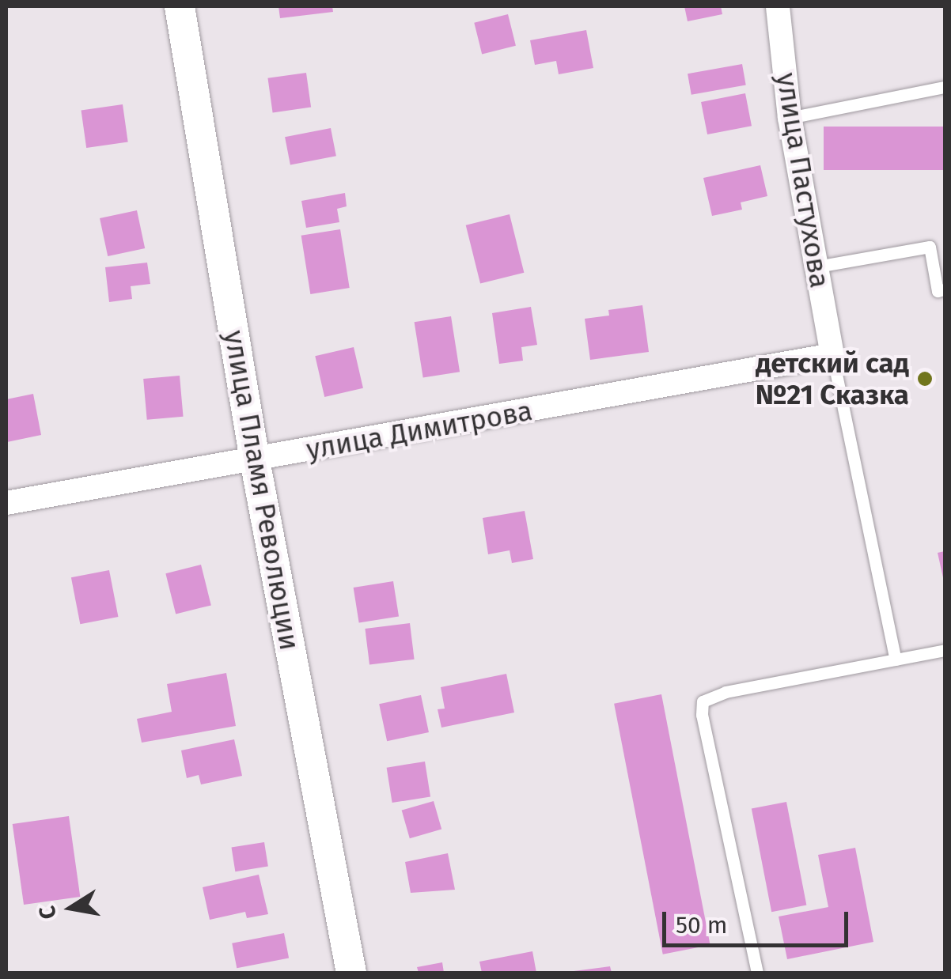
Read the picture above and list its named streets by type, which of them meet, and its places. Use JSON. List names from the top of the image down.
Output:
{
  "streets": {
    "street": ["улица Пастухова", "улица Димитрова", "улица Пламя Революции"]
  },
  "crossings": [
    ["улица Пастухова", "улица Димитрова"],
    ["улица Димитрова", "улица Пламя Революции"]
  ],
  "places": ["детский сад №21 Сказка"],
  "scale_bar": "50 m",
  "north": "left"
}
